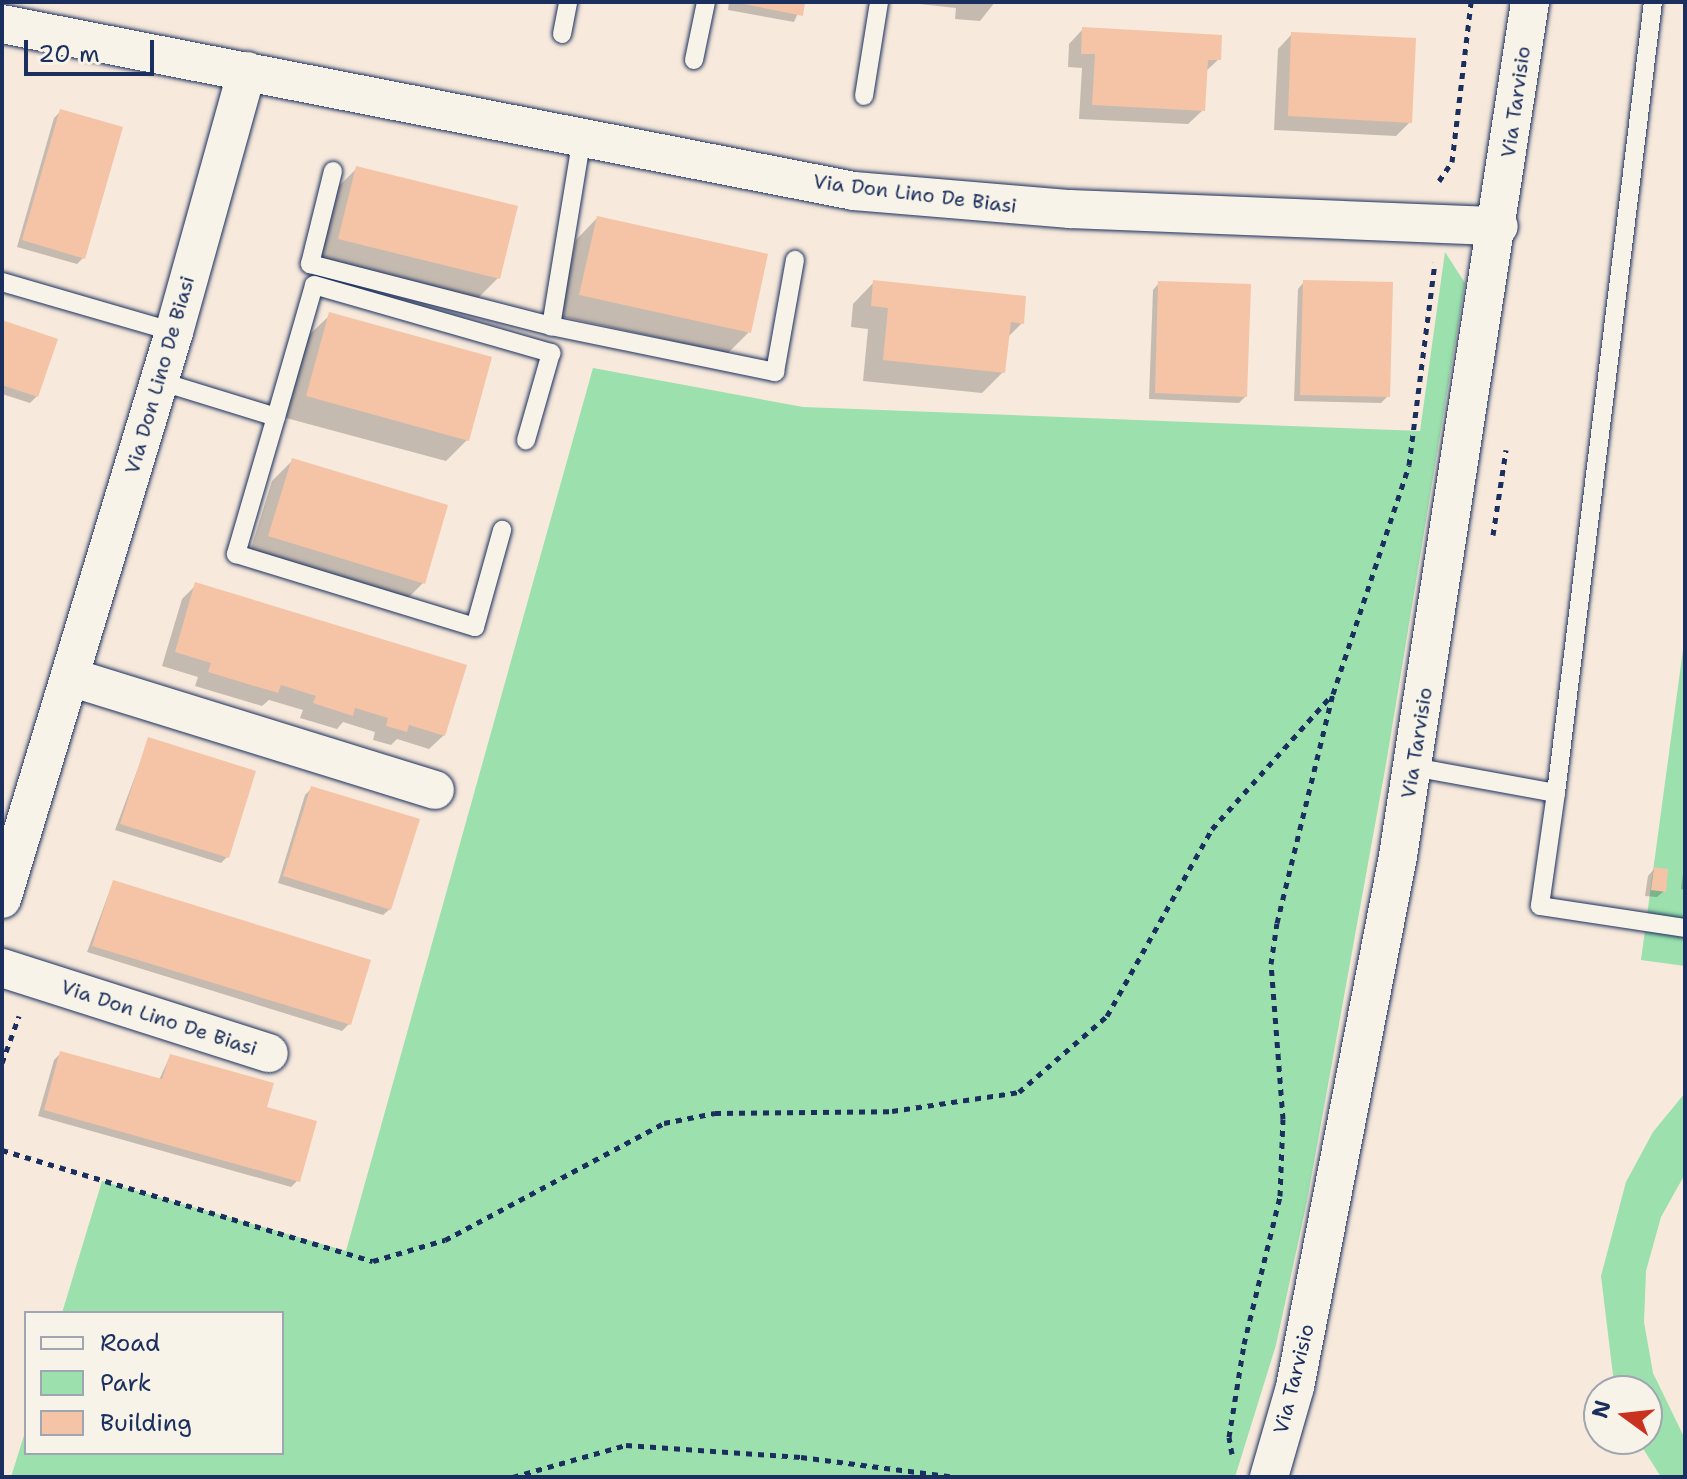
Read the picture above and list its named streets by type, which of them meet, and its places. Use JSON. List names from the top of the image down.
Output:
{
  "streets": {
    "street": ["Via Tarvisio", "Via Don Lino De Biasi"]
  },
  "crossings": [
    ["Via Tarvisio", "Via Don Lino De Biasi"]
  ],
  "legend": ["Road", "Park", "Building"],
  "scale_bar": "20 m",
  "north": "left"
}
